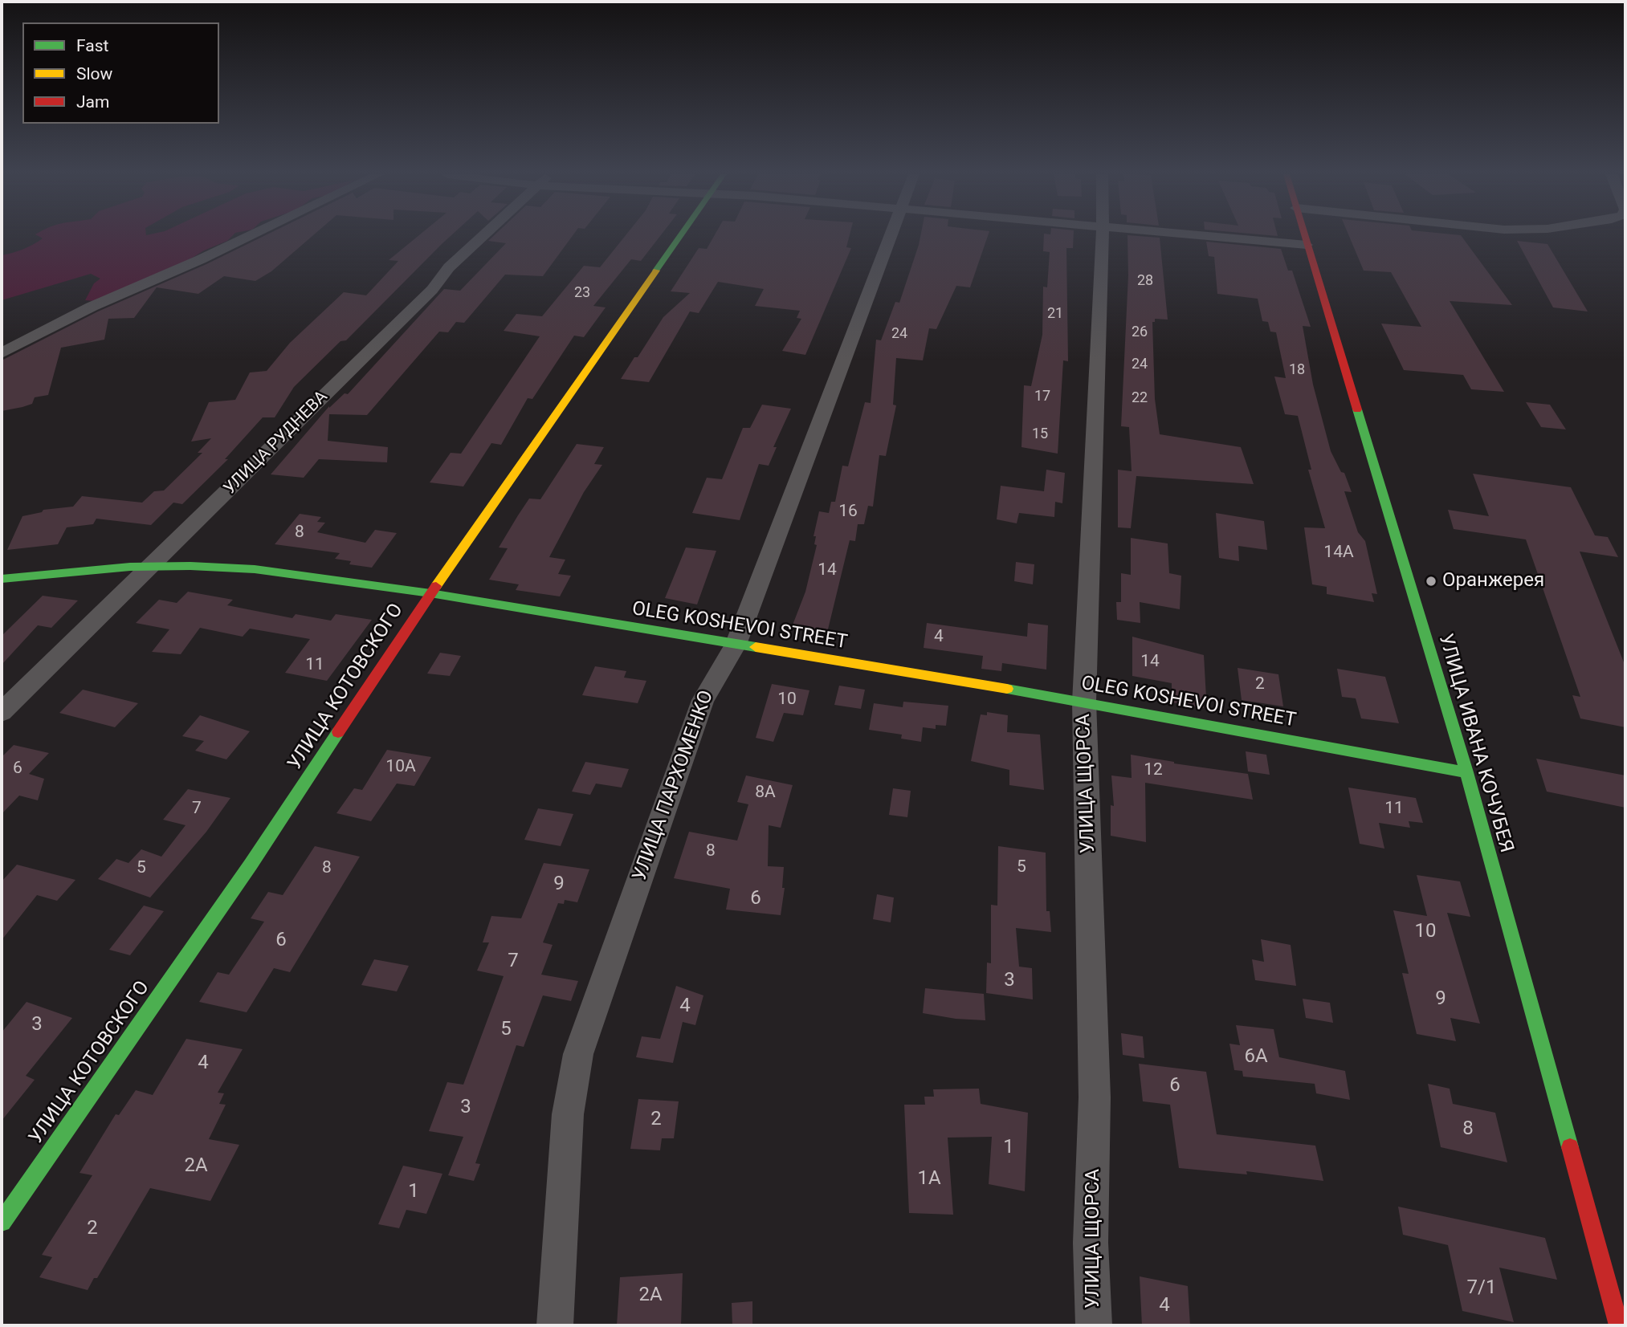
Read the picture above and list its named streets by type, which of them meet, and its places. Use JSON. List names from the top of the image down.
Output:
{
  "streets": {
    "street": [
      "УЛИЦА РУДНЕВА",
      "OLEG KOSHEVOI STREET",
      "УЛИЦА КОТОВСКОГО",
      "УЛИЦА ИВАНА КОЧУБЕЯ",
      "УЛИЦА ЩОРСА",
      "УЛИЦА ПАРХОМЕНКО"
    ]
  },
  "crossings": [
    ["УЛИЦА РУДНЕВА", "OLEG KOSHEVOI STREET"],
    ["OLEG KOSHEVOI STREET", "УЛИЦА КОТОВСКОГО"],
    ["OLEG KOSHEVOI STREET", "УЛИЦА ИВАНА КОЧУБЕЯ"],
    ["OLEG KOSHEVOI STREET", "УЛИЦА ЩОРСА"],
    ["OLEG KOSHEVOI STREET", "УЛИЦА ПАРХОМЕНКО"]
  ],
  "places": ["Оранжерея"],
  "house_numbers": [
    "28",
    "23",
    "21",
    "26",
    "24",
    "24",
    "18",
    "17",
    "22",
    "15",
    "16",
    "8",
    "14А",
    "14",
    "4",
    "14",
    "11",
    "2",
    "10",
    "10А",
    "6",
    "12",
    "8А",
    "7",
    "11",
    "8",
    "5",
    "5",
    "8",
    "9",
    "6",
    "10",
    "6",
    "7",
    "3",
    "9",
    "4",
    "3",
    "5",
    "6А",
    "4",
    "6",
    "3",
    "2",
    "8",
    "1",
    "2А",
    "1А",
    "1",
    "2",
    "7/1",
    "2А",
    "4"
  ],
  "legend": ["Fast", "Slow", "Jam"]
}
